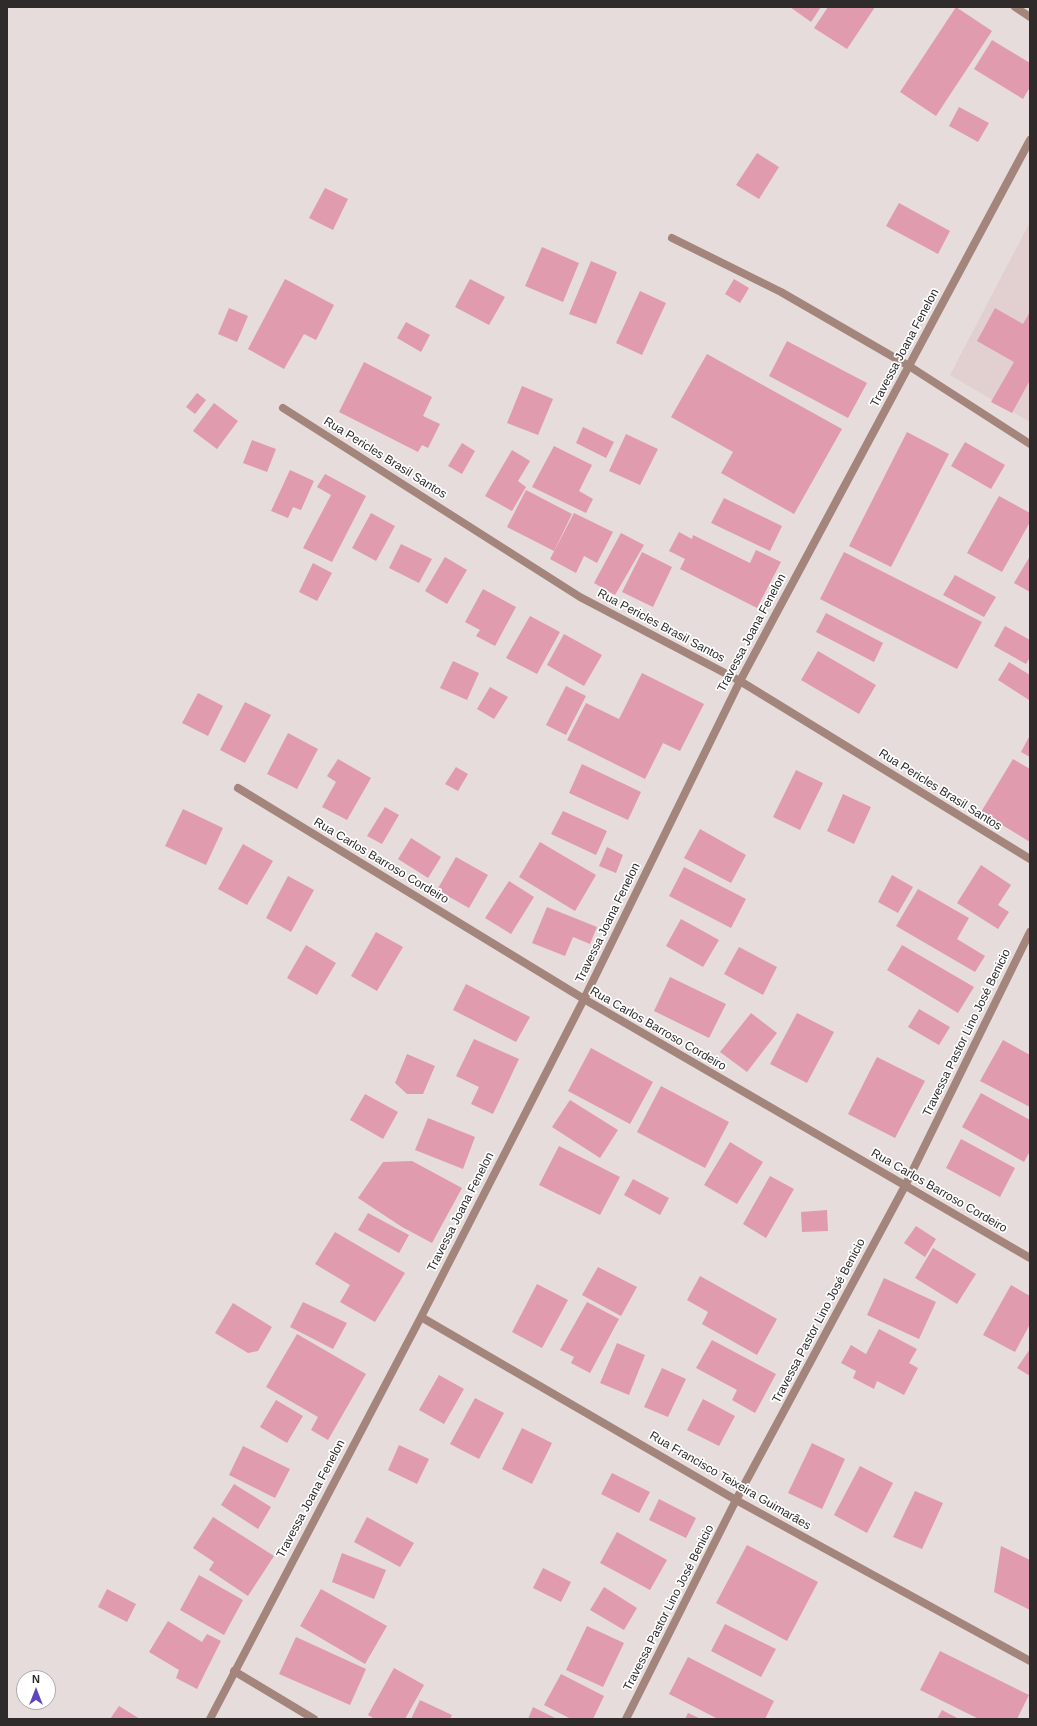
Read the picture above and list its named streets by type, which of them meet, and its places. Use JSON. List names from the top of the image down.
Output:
{
  "streets": {
    "street": [
      "Travessa Joana Fenelon",
      "Rua Pericles Brasil Santos",
      "Rua Carlos Barroso Cordeiro",
      "Travessa Pastor Lino José Benicio",
      "Rua Francisco Teixeira Guimarães"
    ]
  },
  "crossings": [
    ["Travessa Joana Fenelon", "Rua Pericles Brasil Santos"],
    ["Travessa Joana Fenelon", "Rua Carlos Barroso Cordeiro"],
    ["Travessa Joana Fenelon", "Rua Francisco Teixeira Guimarães"],
    ["Rua Carlos Barroso Cordeiro", "Travessa Pastor Lino José Benicio"],
    ["Travessa Pastor Lino José Benicio", "Rua Francisco Teixeira Guimarães"]
  ],
  "north": "top"
}
